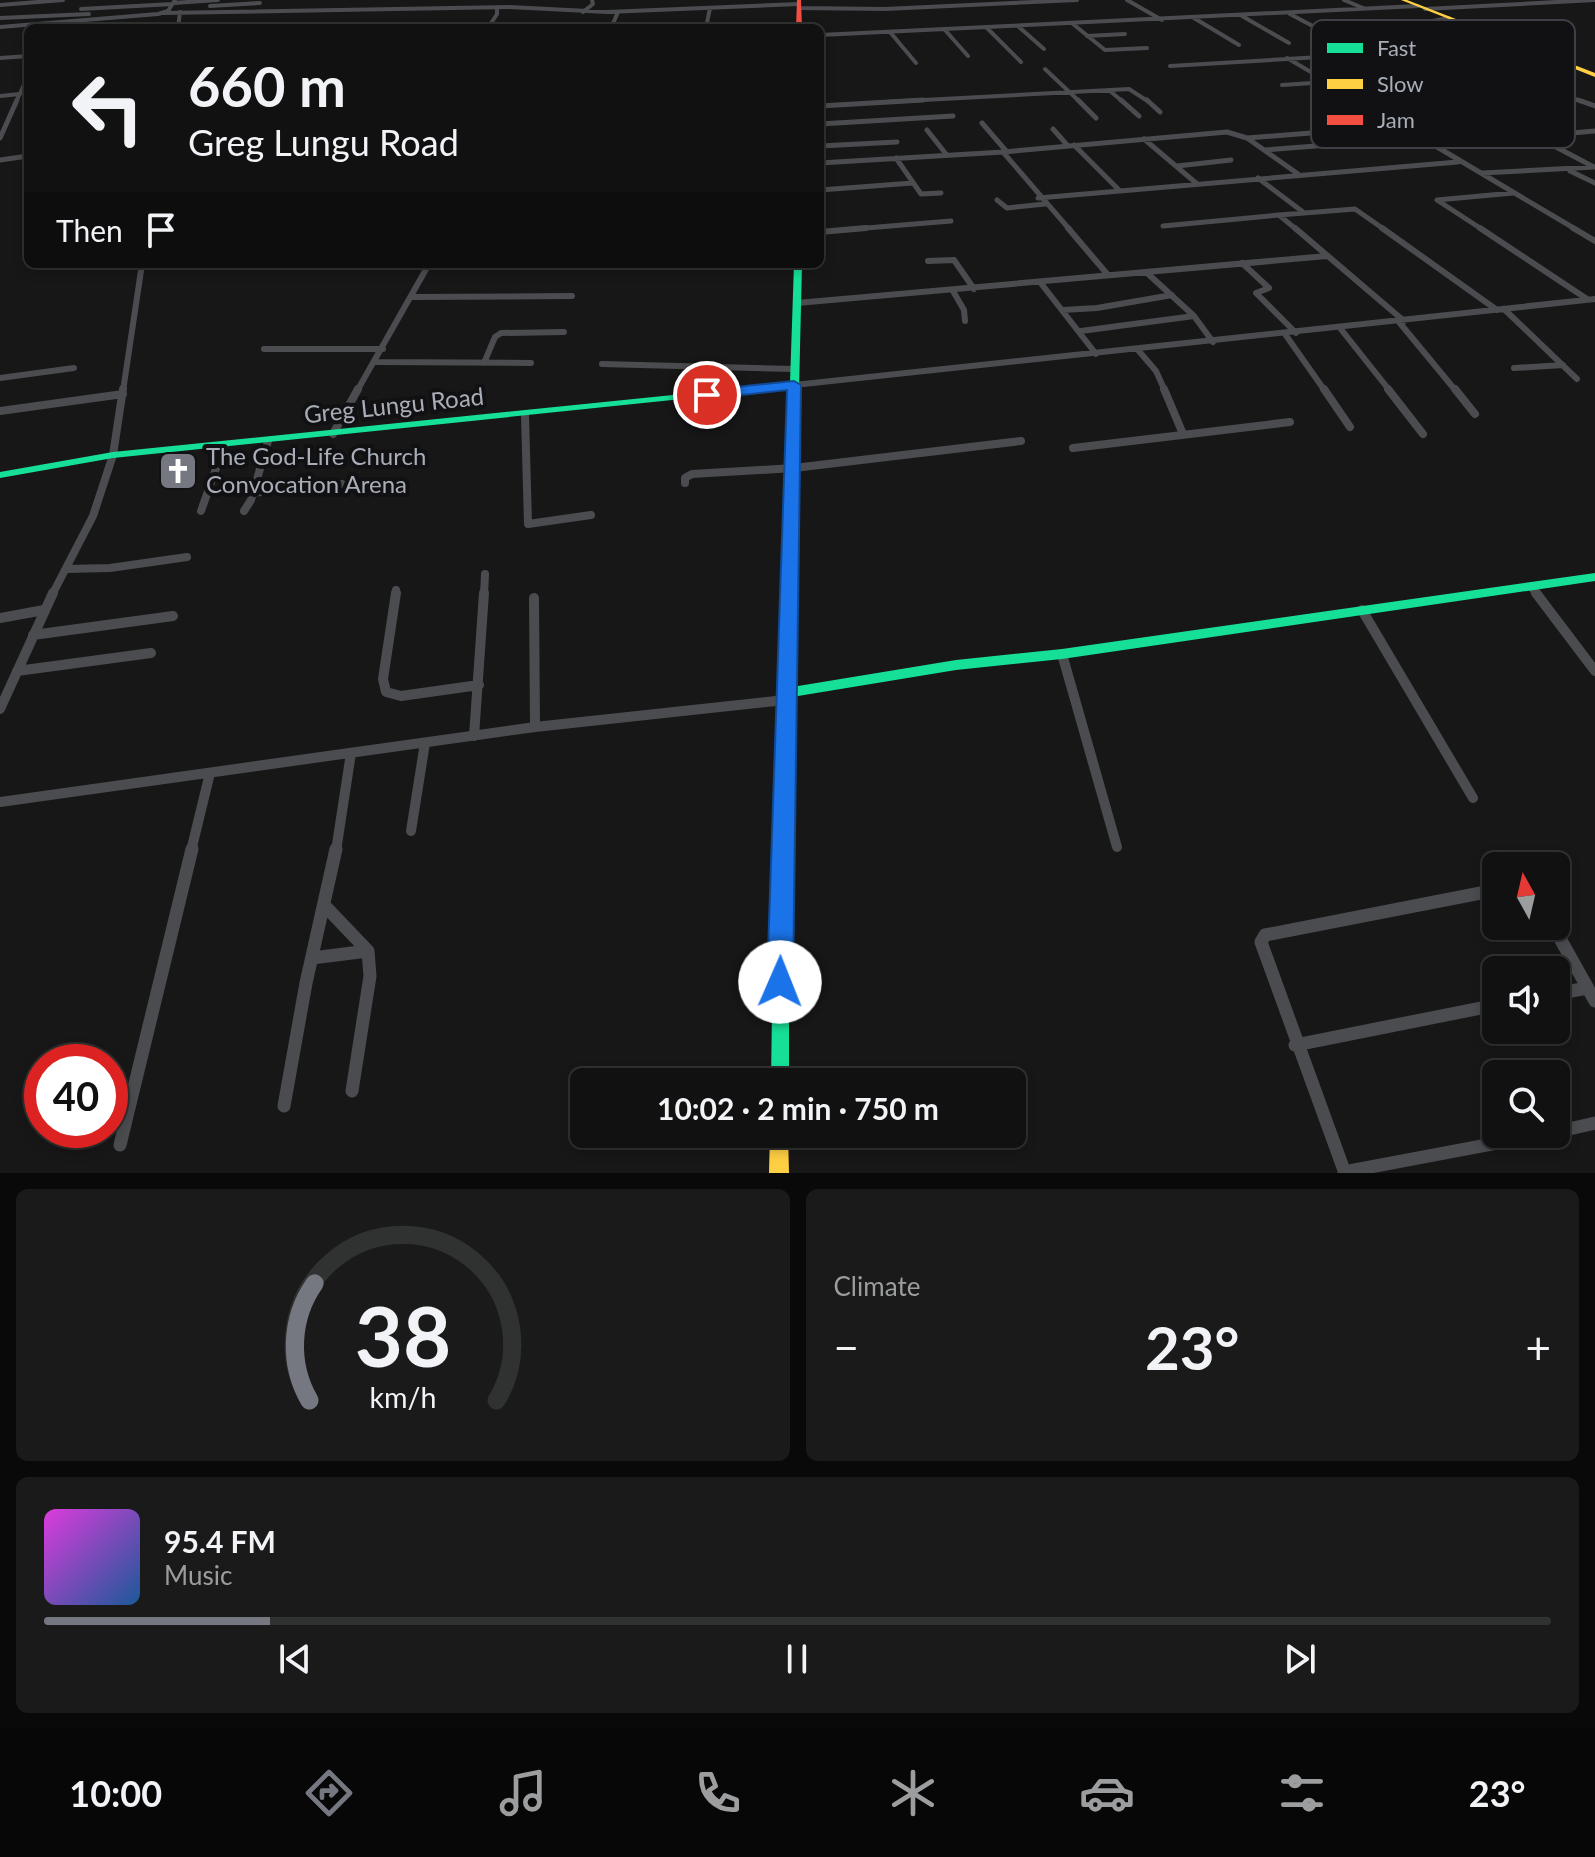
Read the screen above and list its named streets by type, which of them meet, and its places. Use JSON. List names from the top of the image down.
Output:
{
  "streets": {
    "street": ["Greg Lungu Road"]
  },
  "places": {
    "church": ["The God-Life Church Convocation Arena"]
  },
  "legend": ["Fast", "Slow", "Jam"],
  "north": "top",
  "page": {
    "turn": ["660 m", "Greg Lungu Road"],
    "then": "Then",
    "limit": "40",
    "trip": "10:02 · 2 min · 750 m",
    "tile": "Climate",
    "heat": ["−", "23°", "+"],
    "song": ["95.4 FM", "Music"],
    "tabs": ["10:00", "23°"],
    "gauge": ["38", "km/h"]
  }
}
